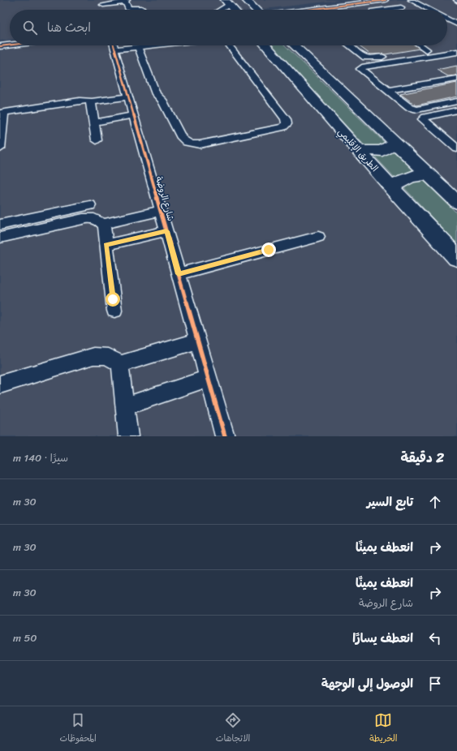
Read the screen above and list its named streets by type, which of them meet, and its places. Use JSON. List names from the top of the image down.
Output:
{
  "streets": {
    "highway": ["الطريق الإقليمي"],
    "street": ["شارع الروضة"]
  },
  "page": {
    "search": "ابحث هنا",
    "heading": ["2 دقيقة", "سيرًا · 140 m"],
    "list": [
      ["تابع السير", "30 m"],
      ["انعطف يمينًا", "30 m"],
      ["انعطف يمينًا", "شارع الروضة", "30 m"],
      ["انعطف يسارًا", "50 m"],
      "الوصول إلى الوجهة"
    ],
    "nav": ["الخريطة", "الاتجاهات", "المحفوظات"]
  }
}
